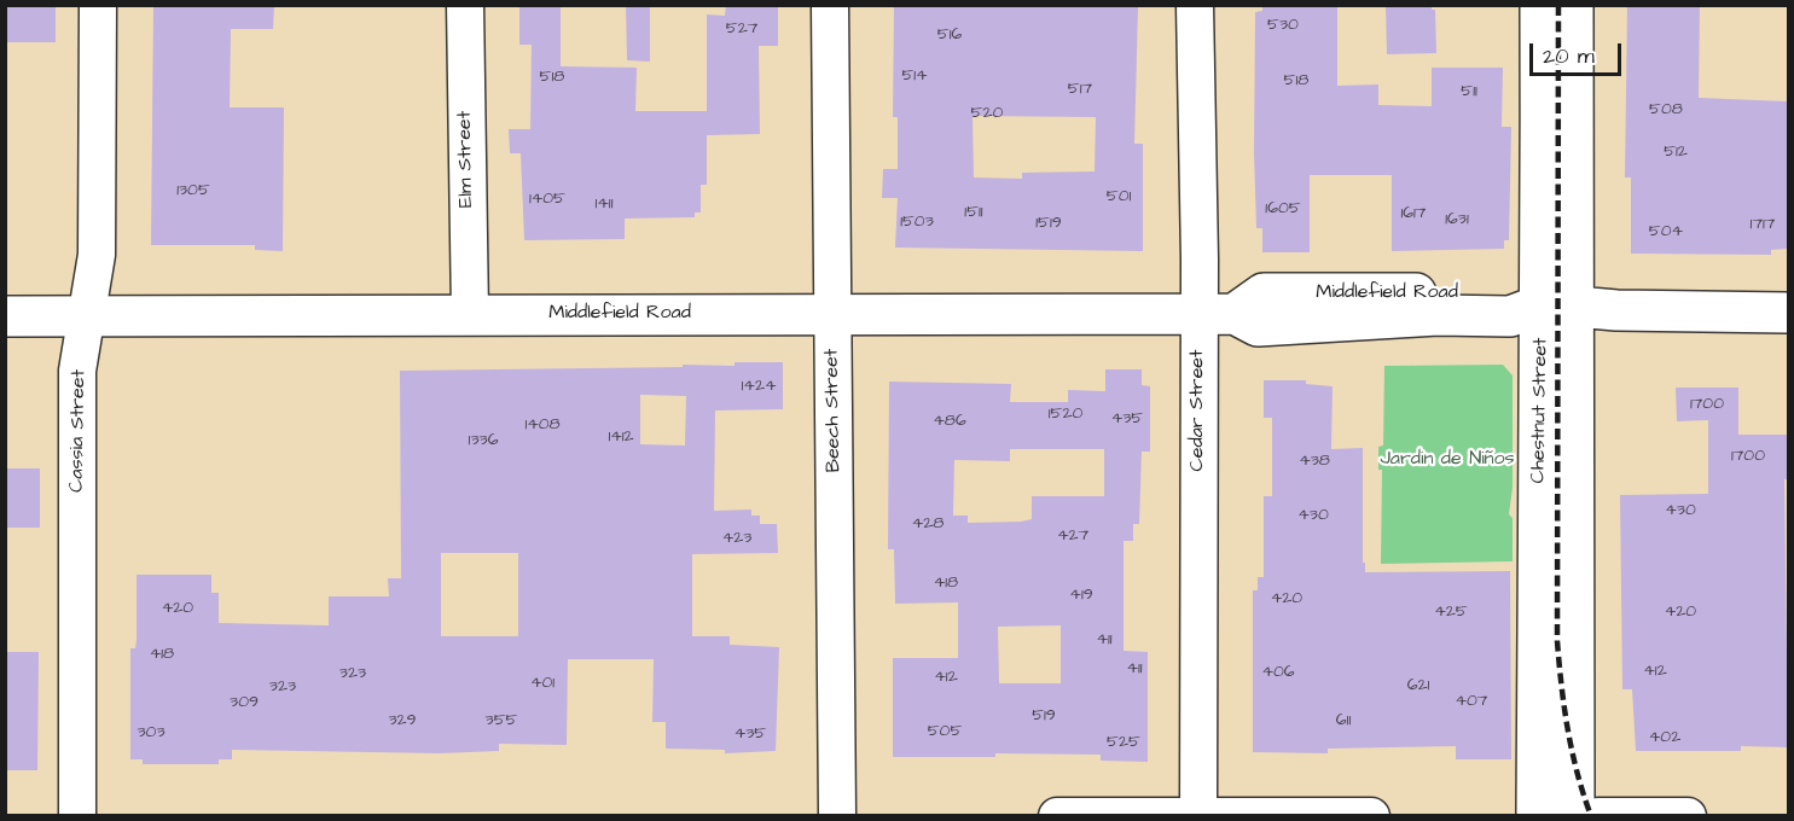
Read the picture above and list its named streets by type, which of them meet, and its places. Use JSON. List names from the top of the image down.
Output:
{
  "streets": {
    "main road": ["Middlefield Road", "Chestnut Street"],
    "street": [
      "Elm Street",
      "Beech Street",
      "Cedar Street",
      "Cassia Street"
    ]
  },
  "crossings": [
    ["Elm Street", "Middlefield Road"],
    ["Middlefield Road", "Beech Street"],
    ["Middlefield Road", "Cedar Street"],
    ["Middlefield Road", "Chestnut Street"],
    ["Middlefield Road", "Cassia Street"]
  ],
  "parks": ["Jardin de Niños"],
  "house_numbers": [
    "530",
    "527",
    "516",
    "514",
    "518",
    "518",
    "517",
    "511",
    "508",
    "520",
    "512",
    "1305",
    "501",
    "1405",
    "1411",
    "1605",
    "1511",
    "1617",
    "1631",
    "1503",
    "1519",
    "1717",
    "504",
    "1424",
    "1700",
    "1520",
    "435",
    "486",
    "1408",
    "1412",
    "1336",
    "1700",
    "438",
    "430",
    "430",
    "428",
    "427",
    "423",
    "418",
    "419",
    "420",
    "420",
    "425",
    "420",
    "411",
    "418",
    "411",
    "412",
    "406",
    "323",
    "412",
    "401",
    "621",
    "323",
    "407",
    "309",
    "519",
    "329",
    "355",
    "611",
    "505",
    "303",
    "435",
    "402",
    "525"
  ],
  "scale_bar": "20 m"
}
